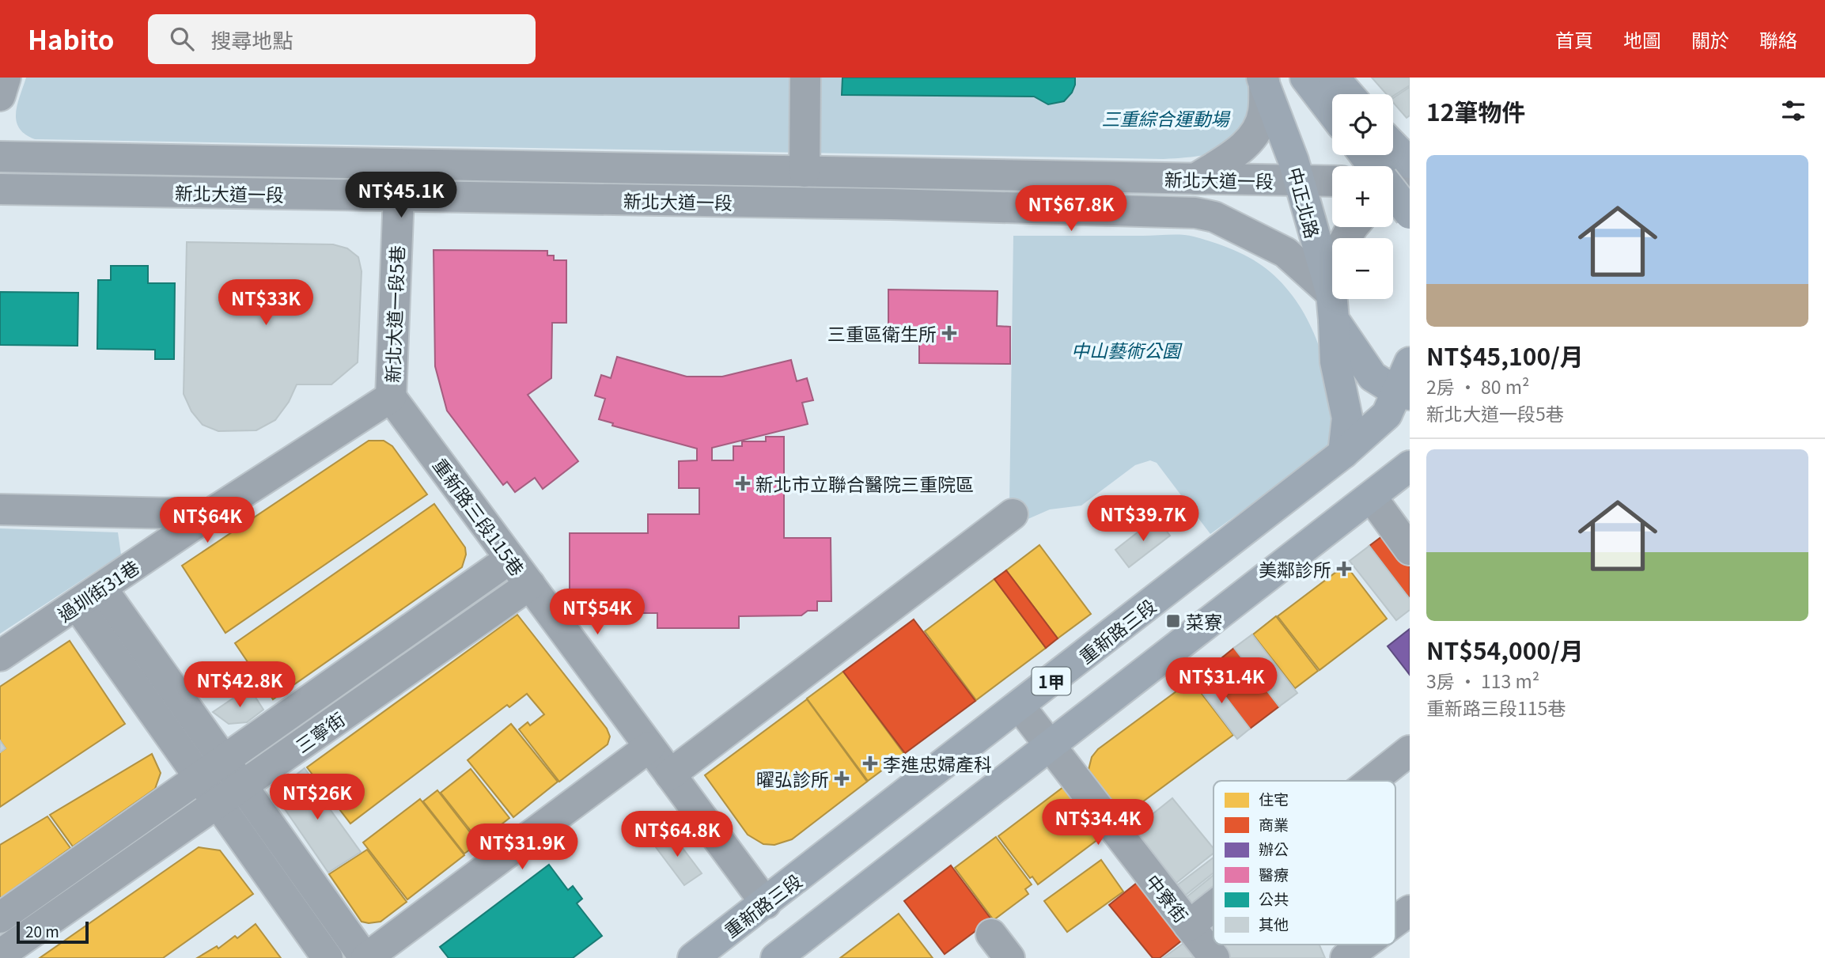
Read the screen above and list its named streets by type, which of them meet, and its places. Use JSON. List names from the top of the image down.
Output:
{
  "streets": {
    "main road": ["中正北路", "重新路三段", "1甲"],
    "street": [
      "新北大道一段",
      "新北大道一段5巷",
      "重新路三段115巷",
      "過圳街31巷",
      "三寧街",
      "中寮街"
    ]
  },
  "crossings": [
    ["新北大道一段", "中正北路"],
    ["新北大道一段", "新北大道一段5巷"],
    ["中正北路", "重新路三段"],
    ["新北大道一段5巷", "重新路三段115巷"],
    ["新北大道一段5巷", "過圳街31巷"],
    ["重新路三段115巷", "過圳街31巷"],
    ["重新路三段115巷", "重新路三段"],
    ["重新路三段115巷", "三寧街"],
    ["重新路三段", "中寮街"]
  ],
  "parks": ["三重綜合運動場", "中山藝術公園"],
  "places": {
    "health": [
      "三重區衛生所",
      "新北市立聯合醫院三重院區",
      "美鄰診所",
      "李進忠婦產科",
      "曜弘診所"
    ],
    "transit": ["菜寮"]
  },
  "legend": [
    "住宅",
    "商業",
    "辦公",
    "醫療",
    "公共",
    "其他"
  ],
  "scale_bar": "20 m",
  "page": {
    "header": "Habito",
    "search": "搜尋地點",
    "nav": [
      "首頁",
      "地圖",
      "關於",
      "聯絡"
    ],
    "heading": "12筆物件",
    "map_buttons": ["+", "−"],
    "list": [
      {
        "name": "NT$45,100/月",
        "note": "2房 · 80 m² · 新北大道一段5巷"
      },
      {
        "name": "NT$54,000/月",
        "note": "3房 · 113 m² · 重新路三段115巷"
      }
    ],
    "price": [
      "NT$45.1K",
      "NT$67.8K",
      "NT$33K",
      "NT$39.7K",
      "NT$64K",
      "NT$54K",
      "NT$31.4K",
      "NT$42.8K",
      "NT$26K",
      "NT$34.4K",
      "NT$64.8K",
      "NT$31.9K"
    ],
    "scale": "20 m"
  }
}
